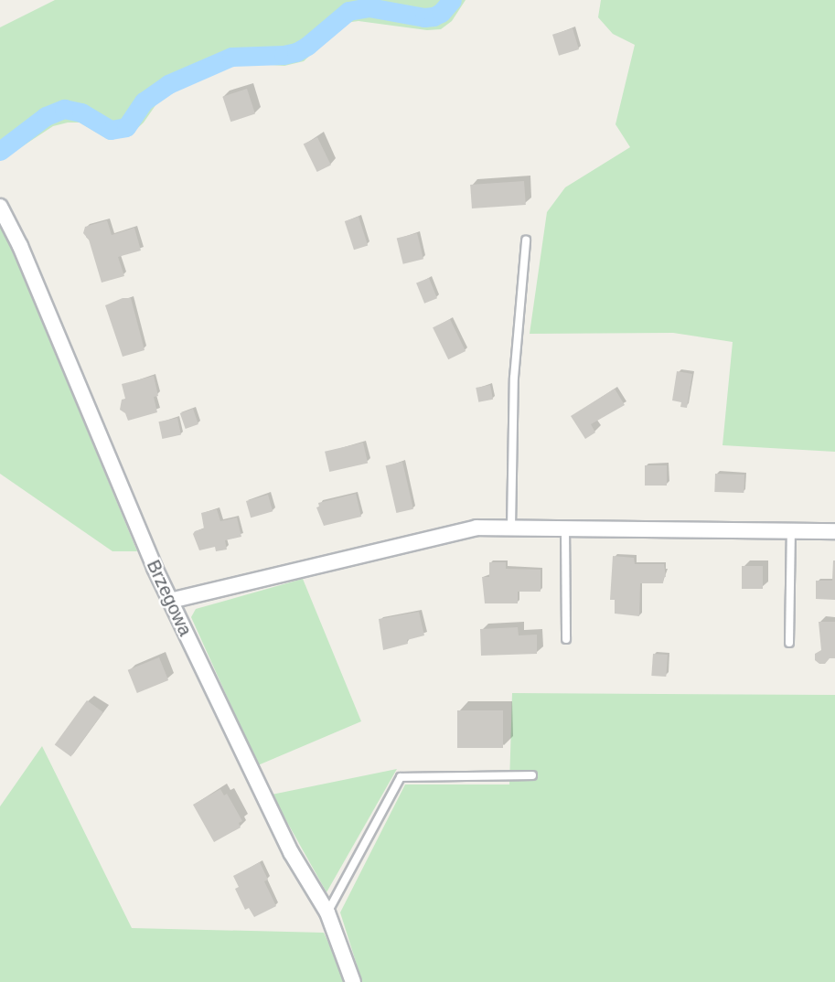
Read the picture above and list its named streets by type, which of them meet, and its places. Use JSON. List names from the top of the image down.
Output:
{
  "streets": {
    "street": ["Brzegowa"]
  }
}
